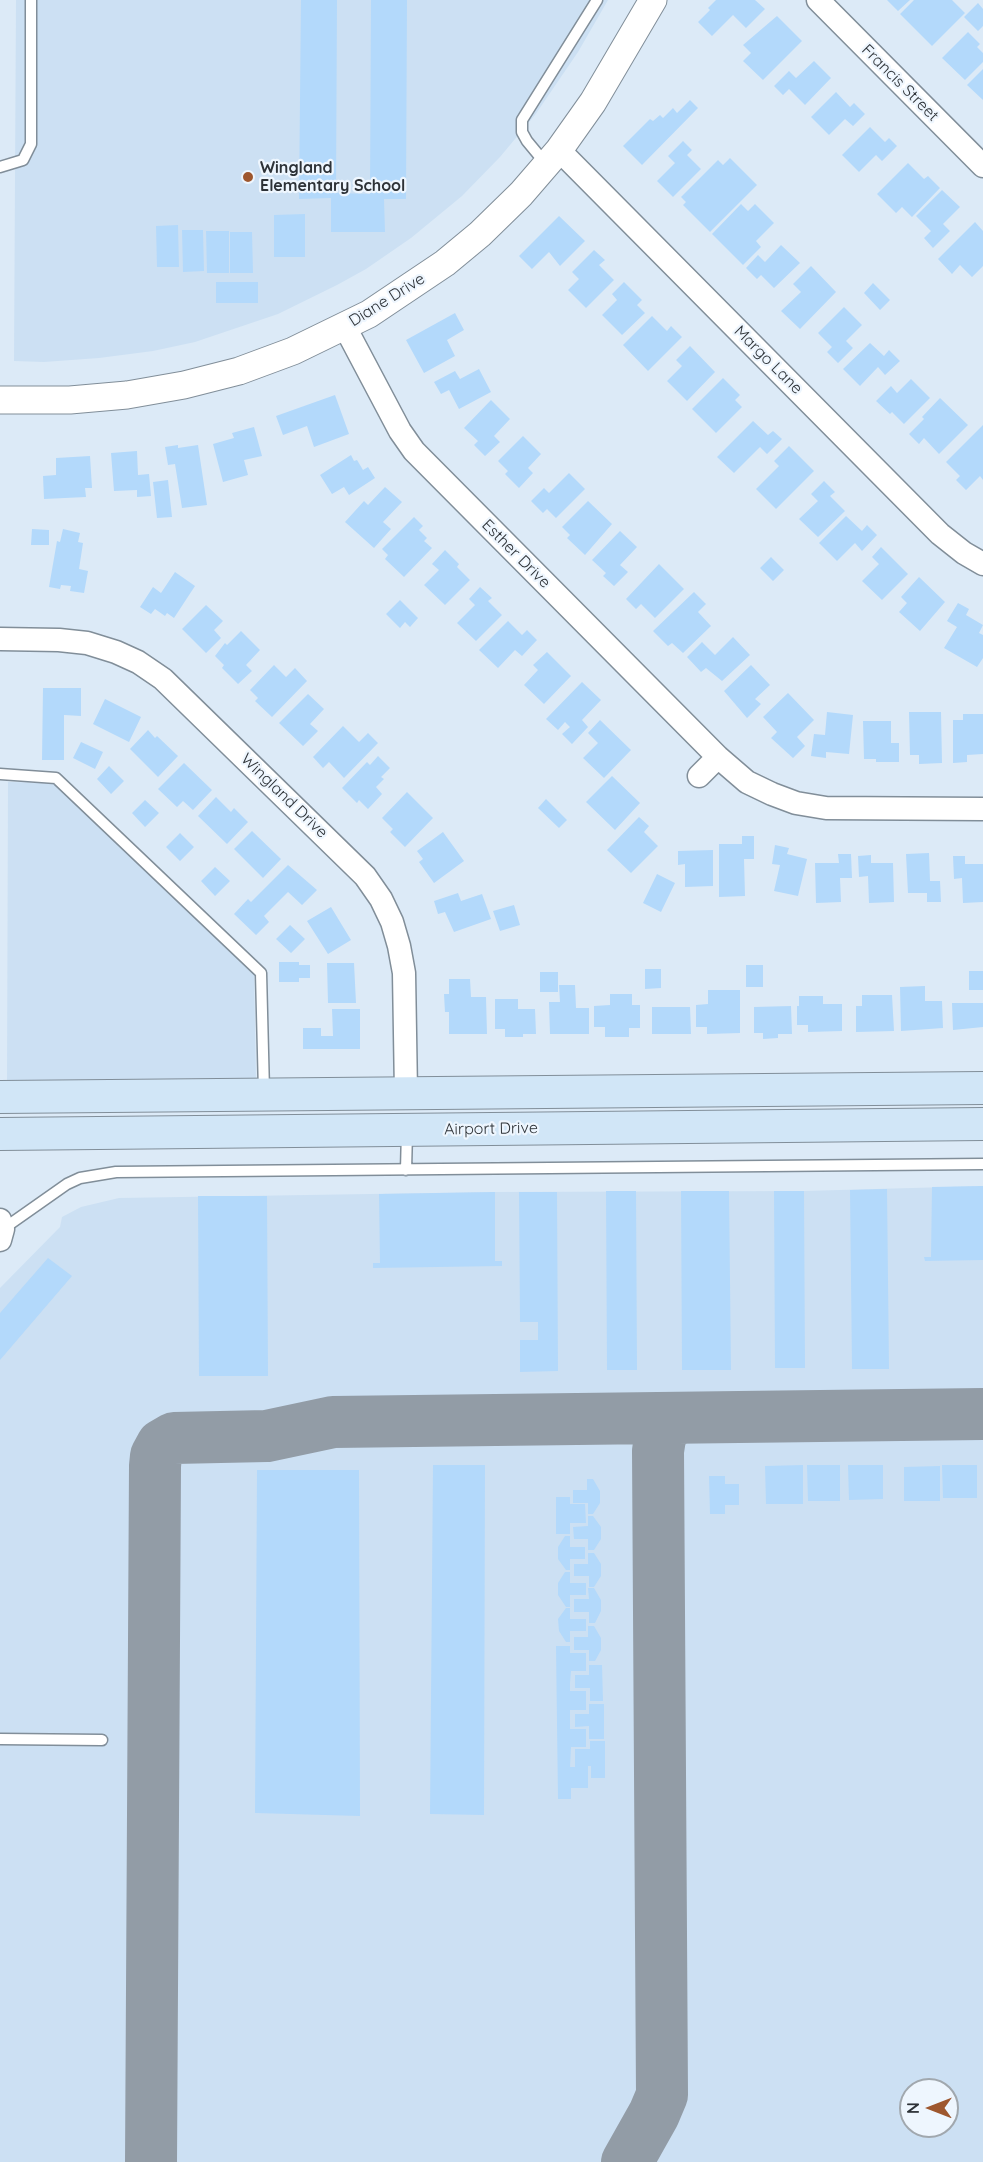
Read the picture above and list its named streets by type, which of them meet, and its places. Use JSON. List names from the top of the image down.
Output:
{
  "streets": {
    "main road": ["Airport Drive"],
    "street": [
      "Francis Street",
      "Diane Drive",
      "Margo Lane",
      "Esther Drive",
      "Wingland Drive"
    ]
  },
  "crossings": [
    ["Diane Drive", "Margo Lane"],
    ["Diane Drive", "Esther Drive"]
  ],
  "places": ["Wingland Elementary School"],
  "north": "left"
}
